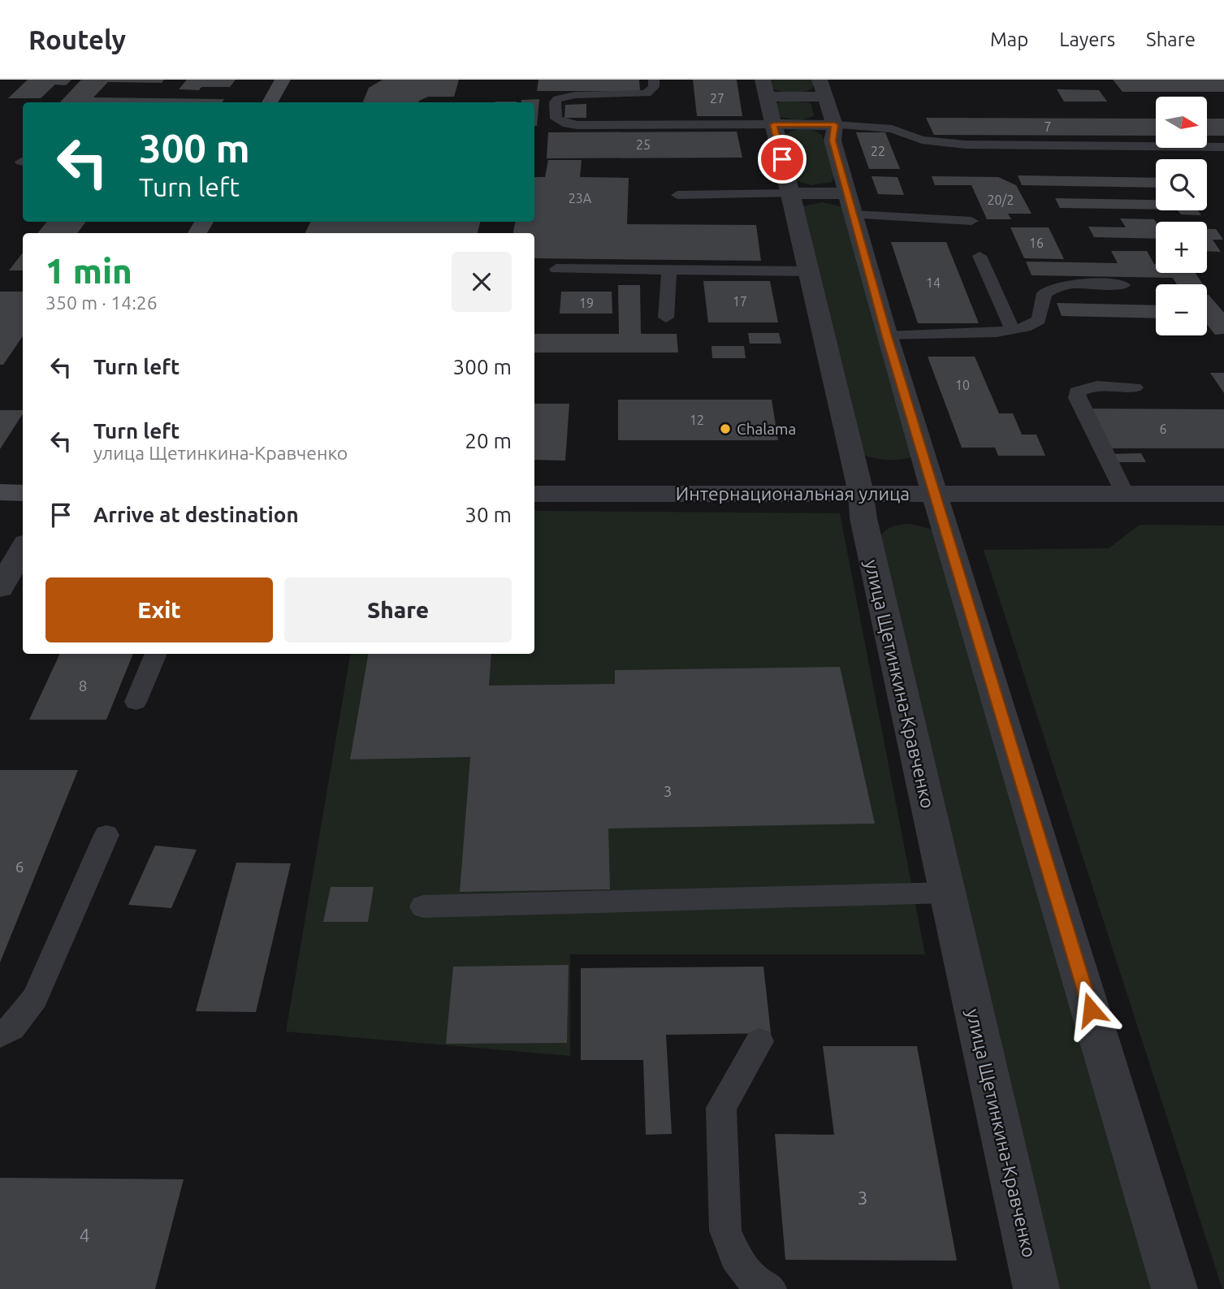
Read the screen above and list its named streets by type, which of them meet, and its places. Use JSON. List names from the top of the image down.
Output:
{
  "streets": {
    "street": ["Интернациональная улица", "улица Щетинкина-Кравченко"]
  },
  "crossings": [
    ["Интернациональная улица", "улица Щетинкина-Кравченко"]
  ],
  "places": ["Chalama"],
  "house_numbers": [
    "27",
    "7",
    "25",
    "22",
    "23А",
    "20/2",
    "16",
    "14",
    "17",
    "19",
    "10",
    "12",
    "6",
    "8",
    "3",
    "6",
    "3",
    "4"
  ],
  "north": "right",
  "page": {
    "header": "Routely",
    "nav": ["Map", "Layers", "Share"],
    "map_buttons": ["+", "−"],
    "turn": ["300 m", "Turn left"],
    "heading": ["1 min", "350 m · 14:26"],
    "list": [
      {
        "name": "Turn left",
        "value": "300 m"
      },
      {
        "name": "Turn left",
        "note": "улица Щетинкина-Кравченко",
        "value": "20 m"
      },
      {
        "name": "Arrive at destination",
        "value": "30 m"
      }
    ],
    "buttons": ["Exit", "Share"]
  }
}
